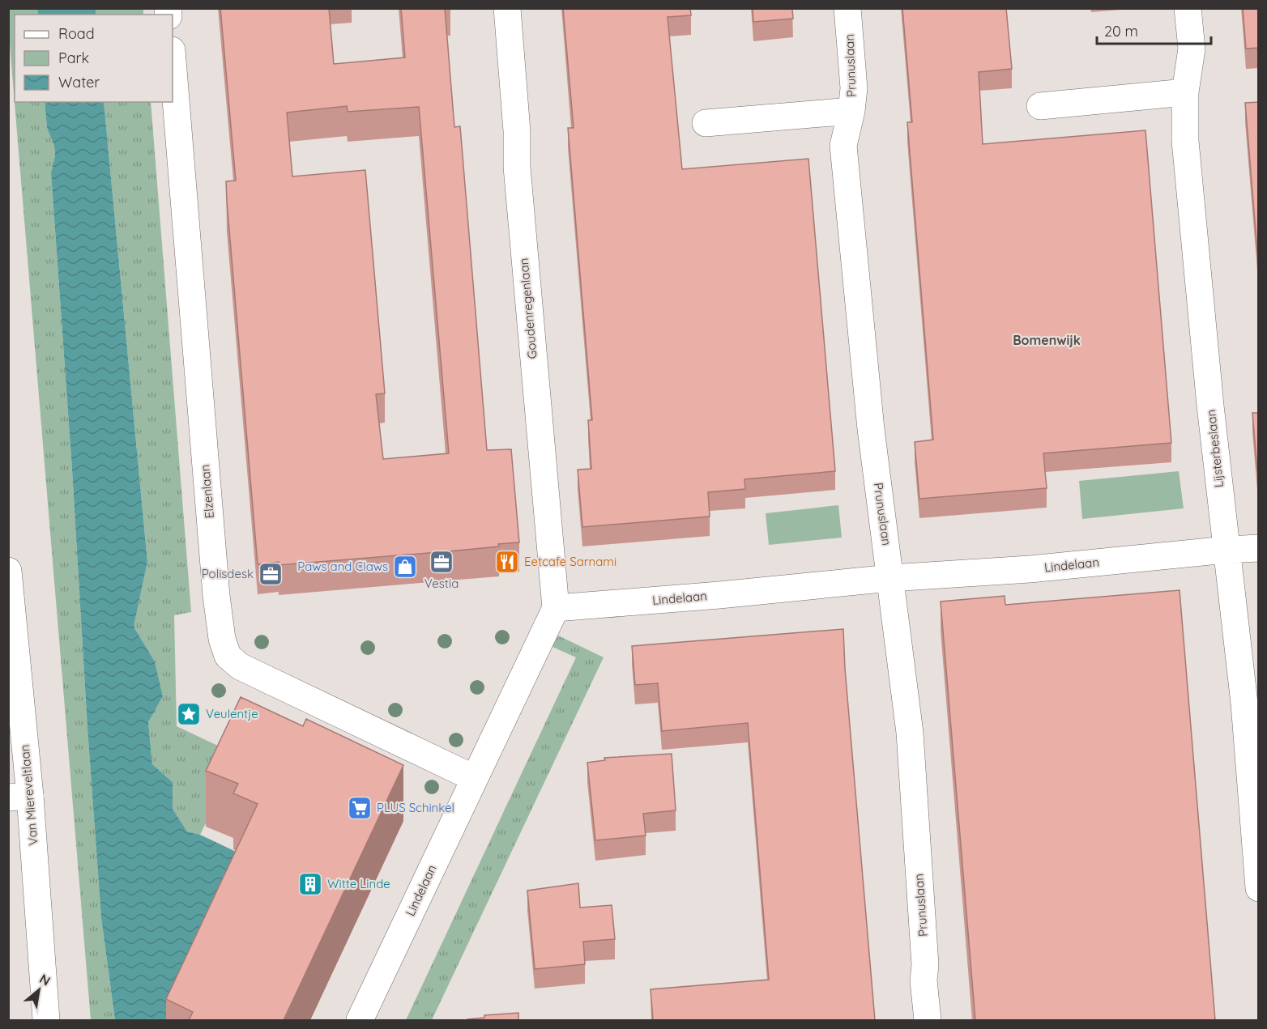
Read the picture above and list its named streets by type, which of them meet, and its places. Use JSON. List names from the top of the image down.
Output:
{
  "streets": {
    "street": [
      "Prunuslaan",
      "Goudenregenlaan",
      "Lijsterbeslaan",
      "Elzenlaan",
      "Lindelaan",
      "Van Miereveltlaan"
    ]
  },
  "crossings": [
    ["Prunuslaan", "Lindelaan"],
    ["Goudenregenlaan", "Lindelaan"],
    ["Lijsterbeslaan", "Lindelaan"],
    ["Elzenlaan", "Lindelaan"]
  ],
  "districts": ["Bomenwijk"],
  "places": {
    "office": ["Vestia", "Polisdesk"],
    "restaurant": ["Eetcafe Sarnami"],
    "shop": ["Paws and Claws"],
    "place": ["Veulentje"],
    "supermarket": ["PLUS Schinkel"],
    "building": ["Witte Linde"]
  },
  "legend": ["Road", "Park", "Water"],
  "scale_bar": "20 m",
  "north": "top right"
}
